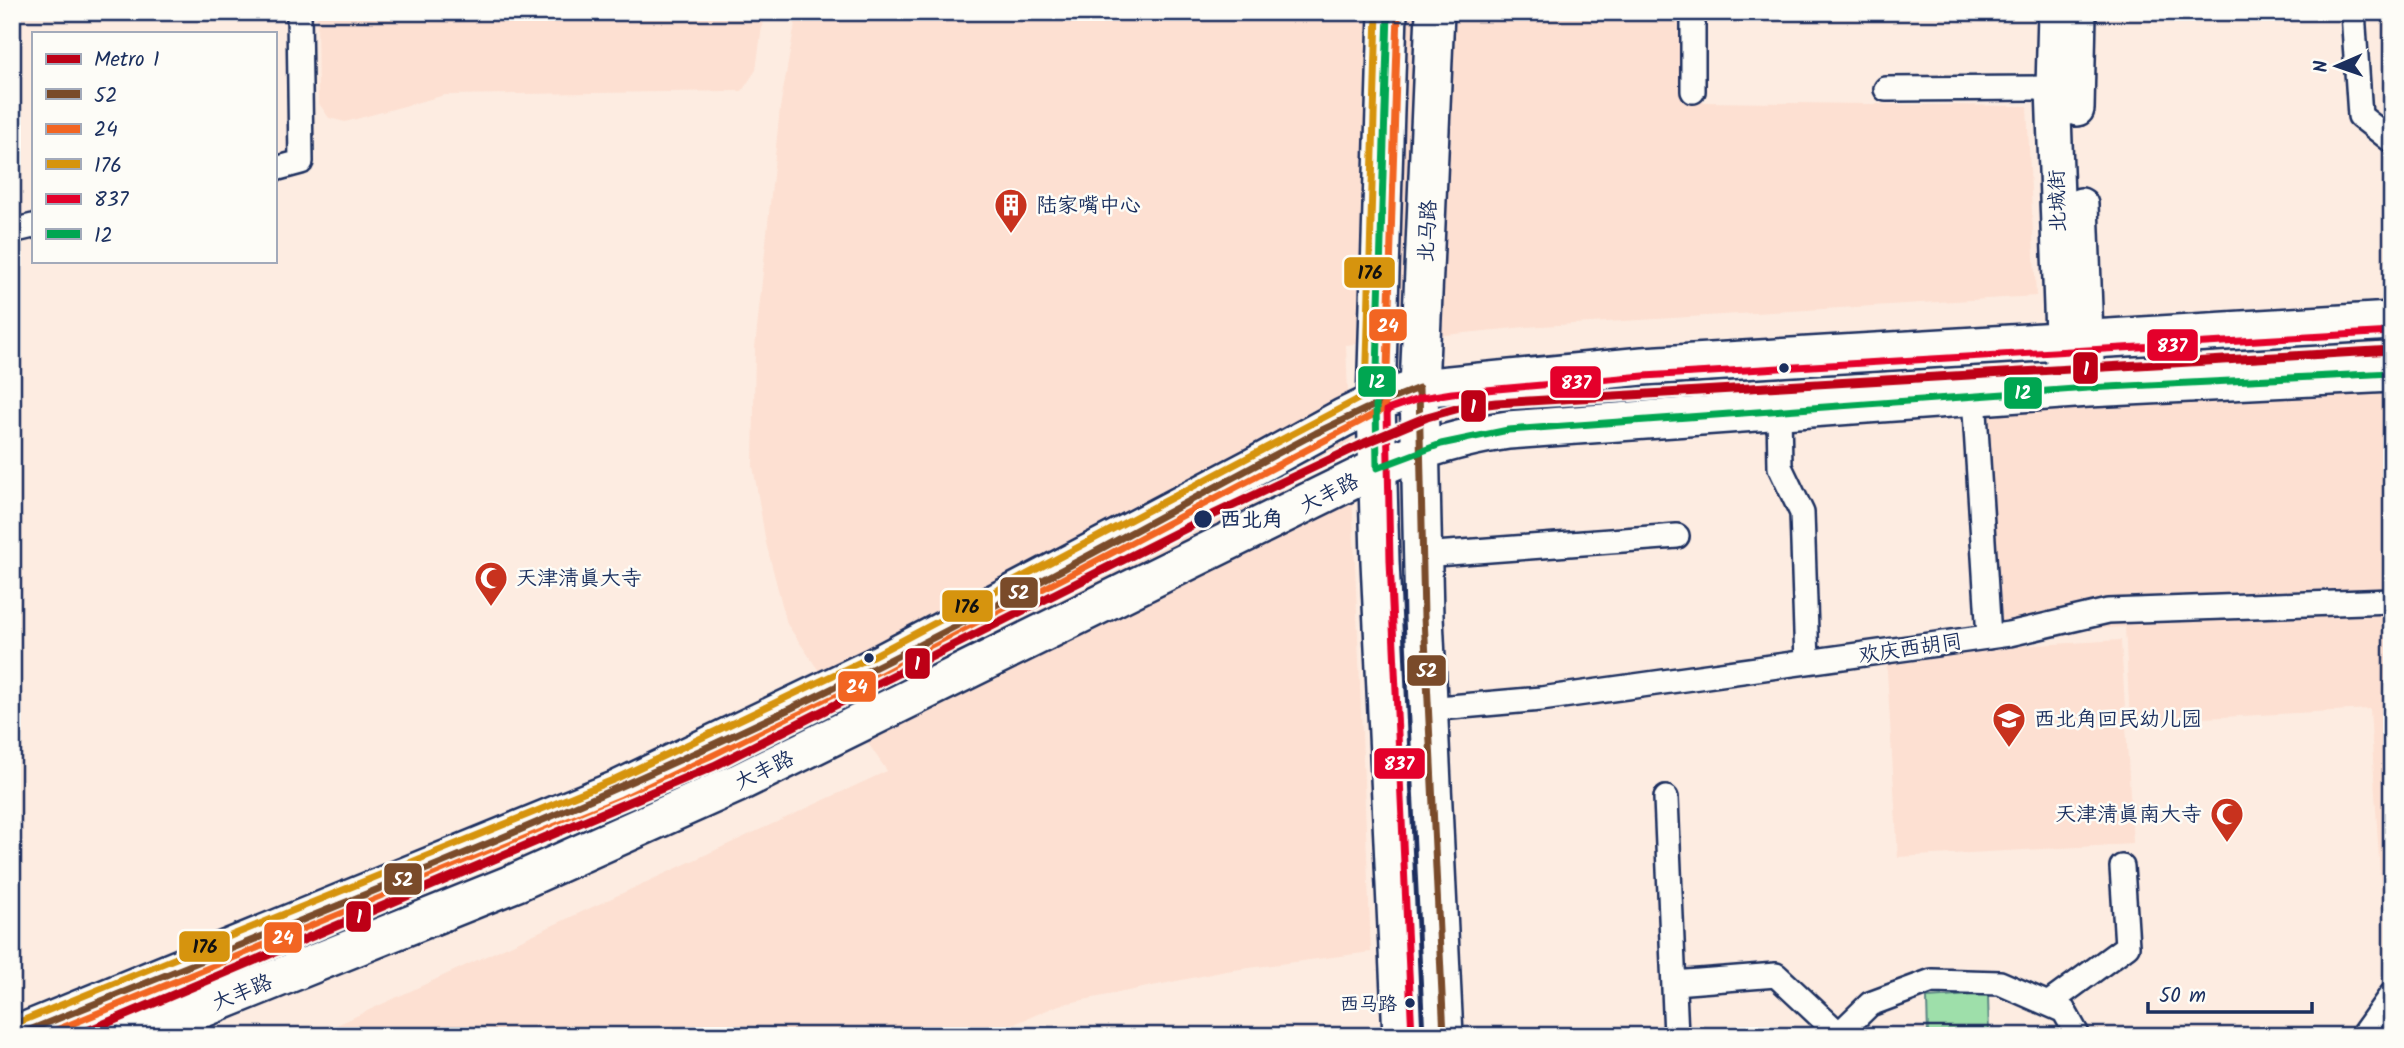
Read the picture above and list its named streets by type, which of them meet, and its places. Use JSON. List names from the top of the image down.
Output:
{
  "streets": {
    "main road": ["北马路", "大丰路"],
    "street": ["北城街", "欢庆西胡同"]
  },
  "crossings": [
    ["北马路", "欢庆西胡同"]
  ],
  "places": {
    "building": ["陆家嘴中心"],
    "other": ["西北角", "西马路"],
    "mosque": ["天津清真大寺", "天津清真南大寺"],
    "school or university": ["西北角回民幼儿园"]
  },
  "lines": [
    "transit line 24",
    "transit line 176",
    "transit line 12",
    "transit line 837",
    "metro line 1",
    "transit line 52"
  ],
  "legend": [
    "Metro 1",
    "52",
    "24",
    "176",
    "837",
    "12"
  ],
  "scale_bar": "50 m",
  "north": "left"
}
